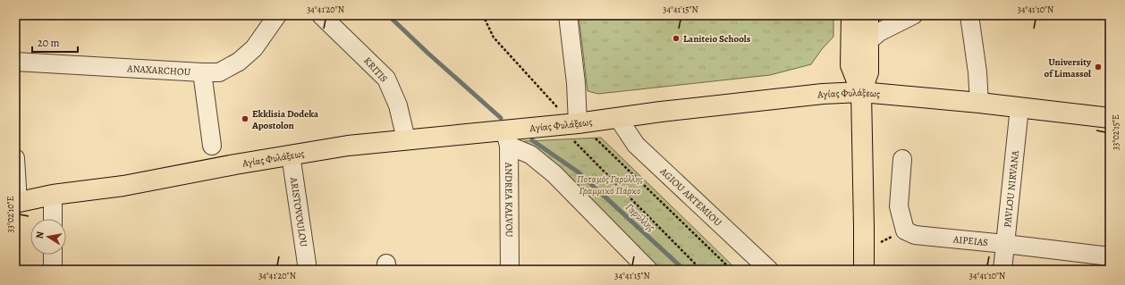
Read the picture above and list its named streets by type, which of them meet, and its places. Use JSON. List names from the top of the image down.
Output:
{
  "streets": {
    "main road": ["Αγίας Φυλάξεως"],
    "street": [
      "ANAXARCHOU",
      "KRITIS",
      "PAVLOU NIRVANA",
      "AGIOU ARTEMIOU",
      "ANDREA KALVOU",
      "ARISTOVOULOU",
      "AIPEIAS"
    ]
  },
  "crossings": [
    ["KRITIS", "Αγίας Φυλάξεως"],
    ["Αγίας Φυλάξεως", "PAVLOU NIRVANA"],
    ["Αγίας Φυλάξεως", "AGIOU ARTEMIOU"],
    ["Αγίας Φυλάξεως", "ANDREA KALVOU"],
    ["Αγίας Φυλάξεως", "ARISTOVOULOU"],
    ["PAVLOU NIRVANA", "AIPEIAS"]
  ],
  "water": ["Γαρύλλης"],
  "parks": ["Ποταμός Γαρύλλης Γραμμικό Πάρκο"],
  "places": ["Laniteio Schools", "University of Limassol", "Ekklisia Dodeka Apostolon"],
  "scale_bar": "20 m",
  "north": "left",
  "coordinates": [
    "34°41'20\"N",
    "34°41'15\"N",
    "34°41'10\"N",
    "33°02'15\"E",
    "33°02'10\"E"
  ]
}
